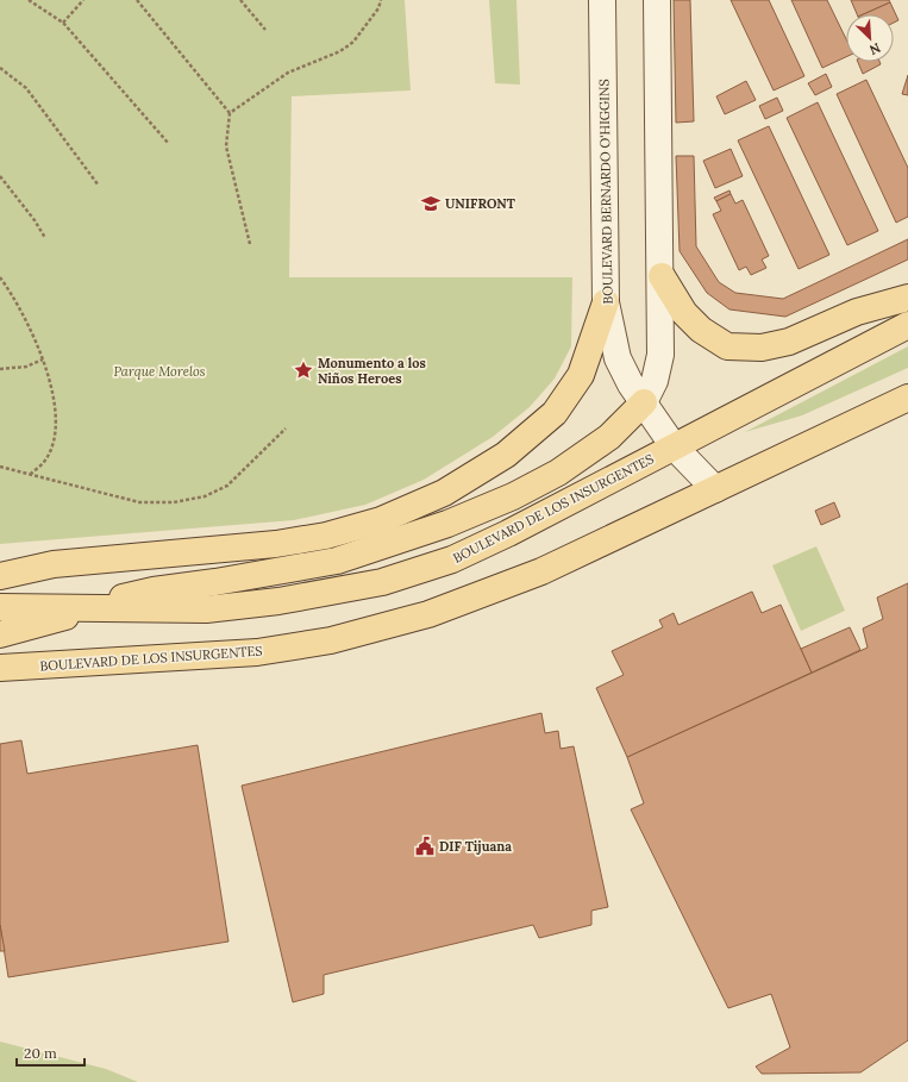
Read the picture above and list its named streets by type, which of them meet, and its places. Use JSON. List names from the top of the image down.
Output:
{
  "streets": {
    "main road": ["BOULEVARD BERNARDO O'HIGGINS", "BOULEVARD DE LOS INSURGENTES"]
  },
  "crossings": [
    ["BOULEVARD BERNARDO O'HIGGINS", "BOULEVARD DE LOS INSURGENTES"]
  ],
  "parks": ["Parque Morelos"],
  "places": {
    "school or university": ["UNIFRONT"],
    "place": ["Monumento a los Niños Heroes"],
    "public building": ["DIF Tijuana"]
  },
  "scale_bar": "20 m",
  "north": "bottom right"
}
